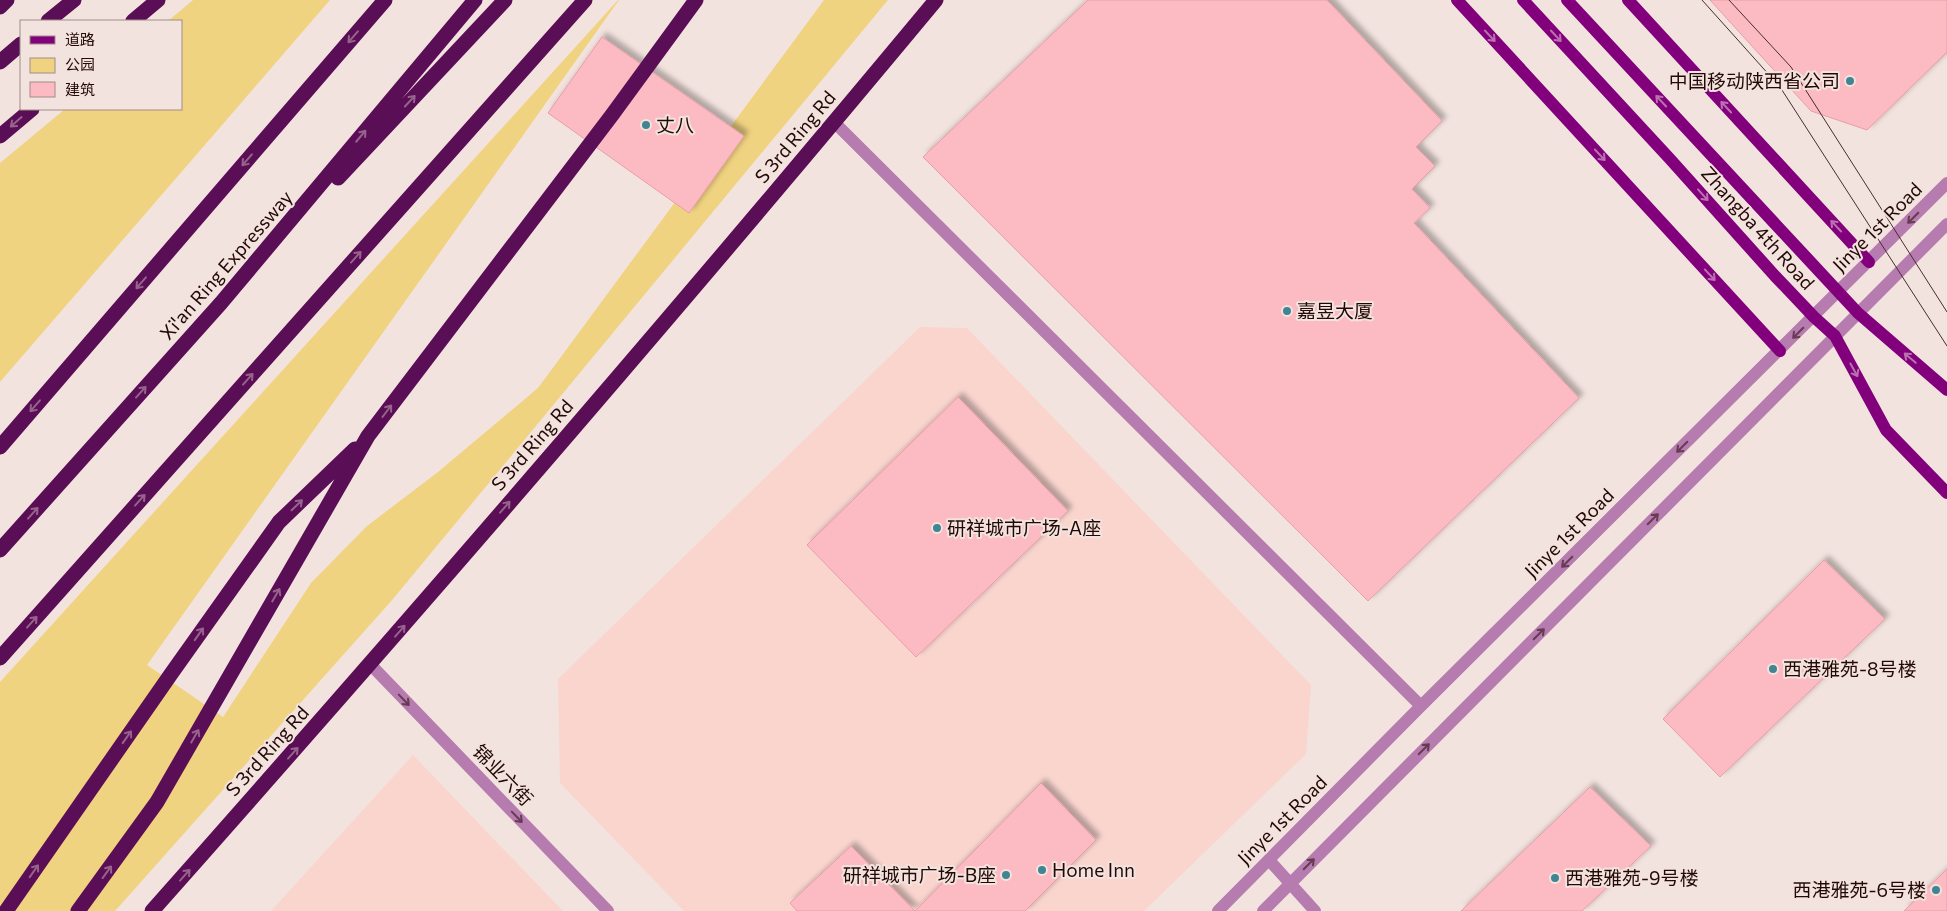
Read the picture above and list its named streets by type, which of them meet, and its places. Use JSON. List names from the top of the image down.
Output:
{
  "streets": {
    "highway": ["S 3rd Ring Rd", "Xi'an Ring Expressway"],
    "main road": ["Zhangba 4th Road"],
    "street": ["Jinye 1st Road", "锦业六街"]
  },
  "crossings": [
    ["S 3rd Ring Rd", "锦业六街"],
    ["Jinye 1st Road", "Zhangba 4th Road"]
  ],
  "one_way": ["锦业六街"],
  "places": [
    "中国移动陕西省公司",
    "丈八",
    "嘉昱大厦",
    "研祥城市广场-A座",
    "西港雅苑-8号楼",
    "Home Inn",
    "研祥城市广场-B座",
    "西港雅苑-9号楼",
    "西港雅苑-6号楼"
  ],
  "legend": ["道路", "公园", "建筑"]
}
